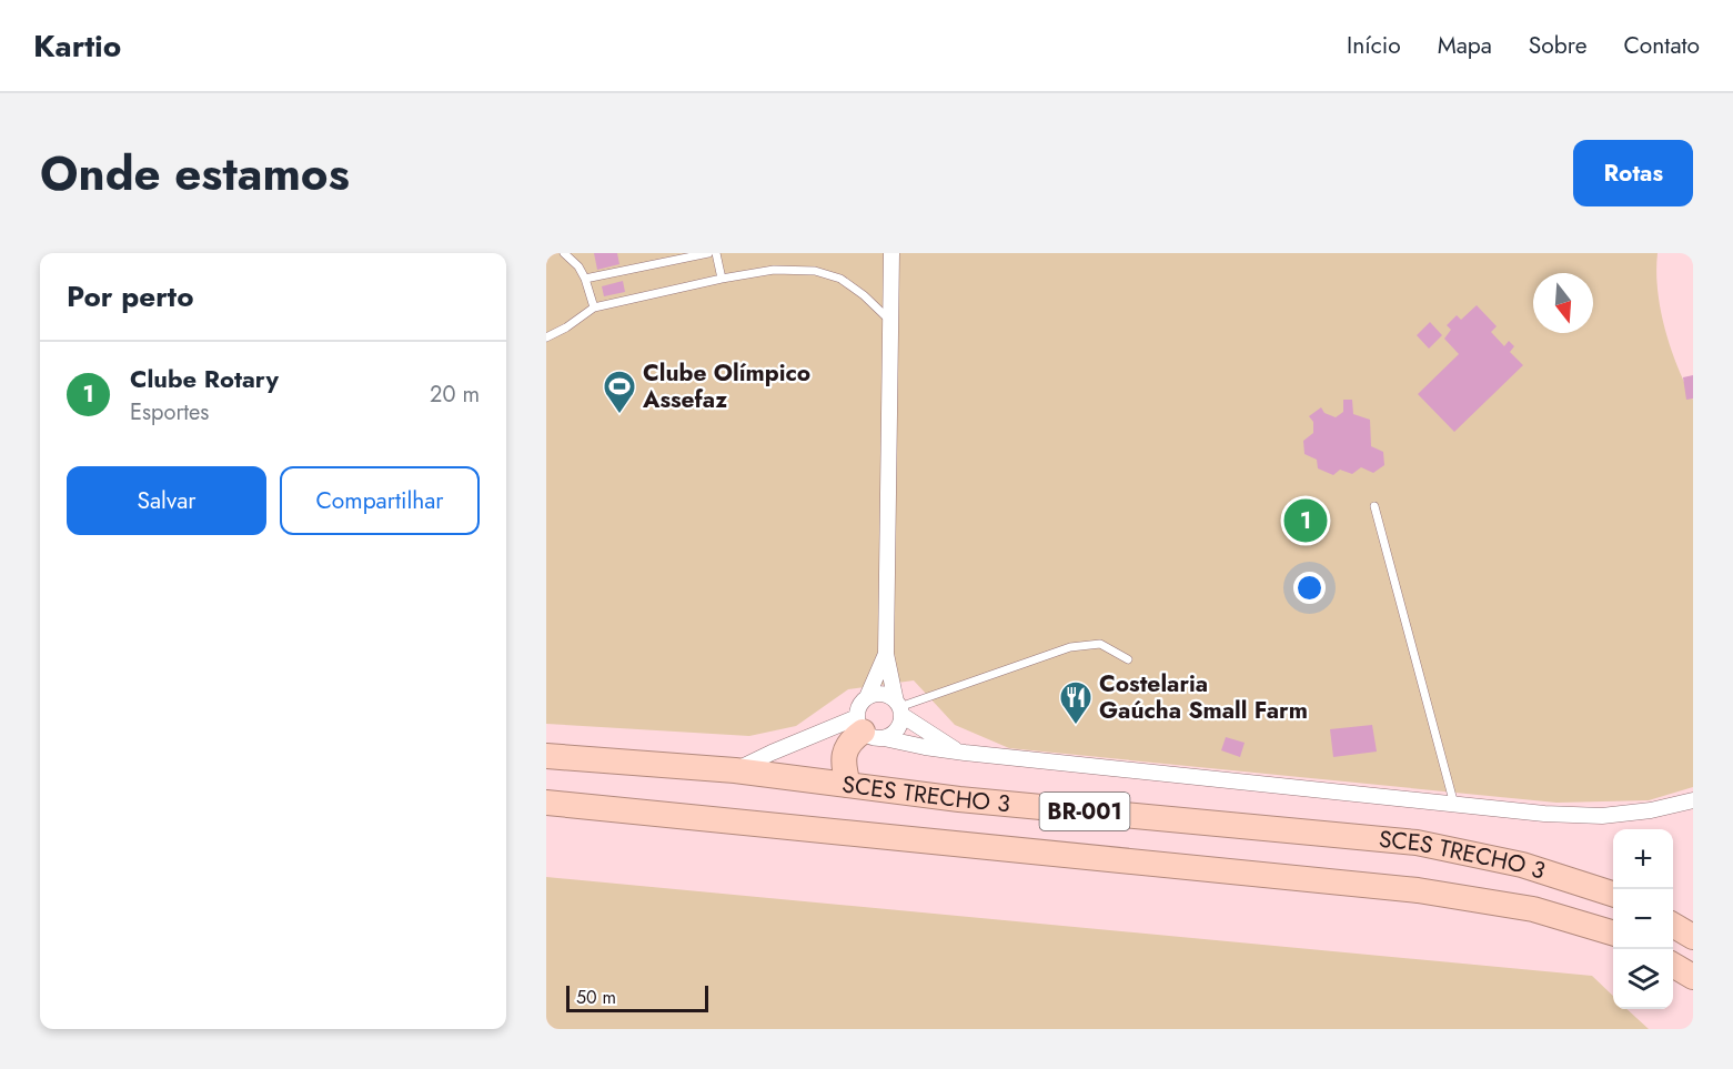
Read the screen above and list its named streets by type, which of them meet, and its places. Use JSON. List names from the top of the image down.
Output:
{
  "streets": {
    "highway": ["SCES TRECHO 3", "BR-001"]
  },
  "places": {
    "sports": ["Clube Olímpico Assefaz"],
    "restaurant": ["Costelaria Gaúcha Small Farm"]
  },
  "scale_bar": "50 m",
  "north": "bottom",
  "page": {
    "header": "Kartio",
    "nav": [
      "Início",
      "Mapa",
      "Sobre",
      "Contato"
    ],
    "title": "Onde estamos",
    "buttons": [
      "Rotas",
      ["Salvar", "Compartilhar"]
    ],
    "heading": "Por perto",
    "list": [
      {
        "mark": "1",
        "name": "Clube Rotary",
        "note": "Esportes",
        "value": "20 m"
      }
    ],
    "pins": "1",
    "map_buttons": ["+", "−"],
    "scale": "50 m"
  }
}
